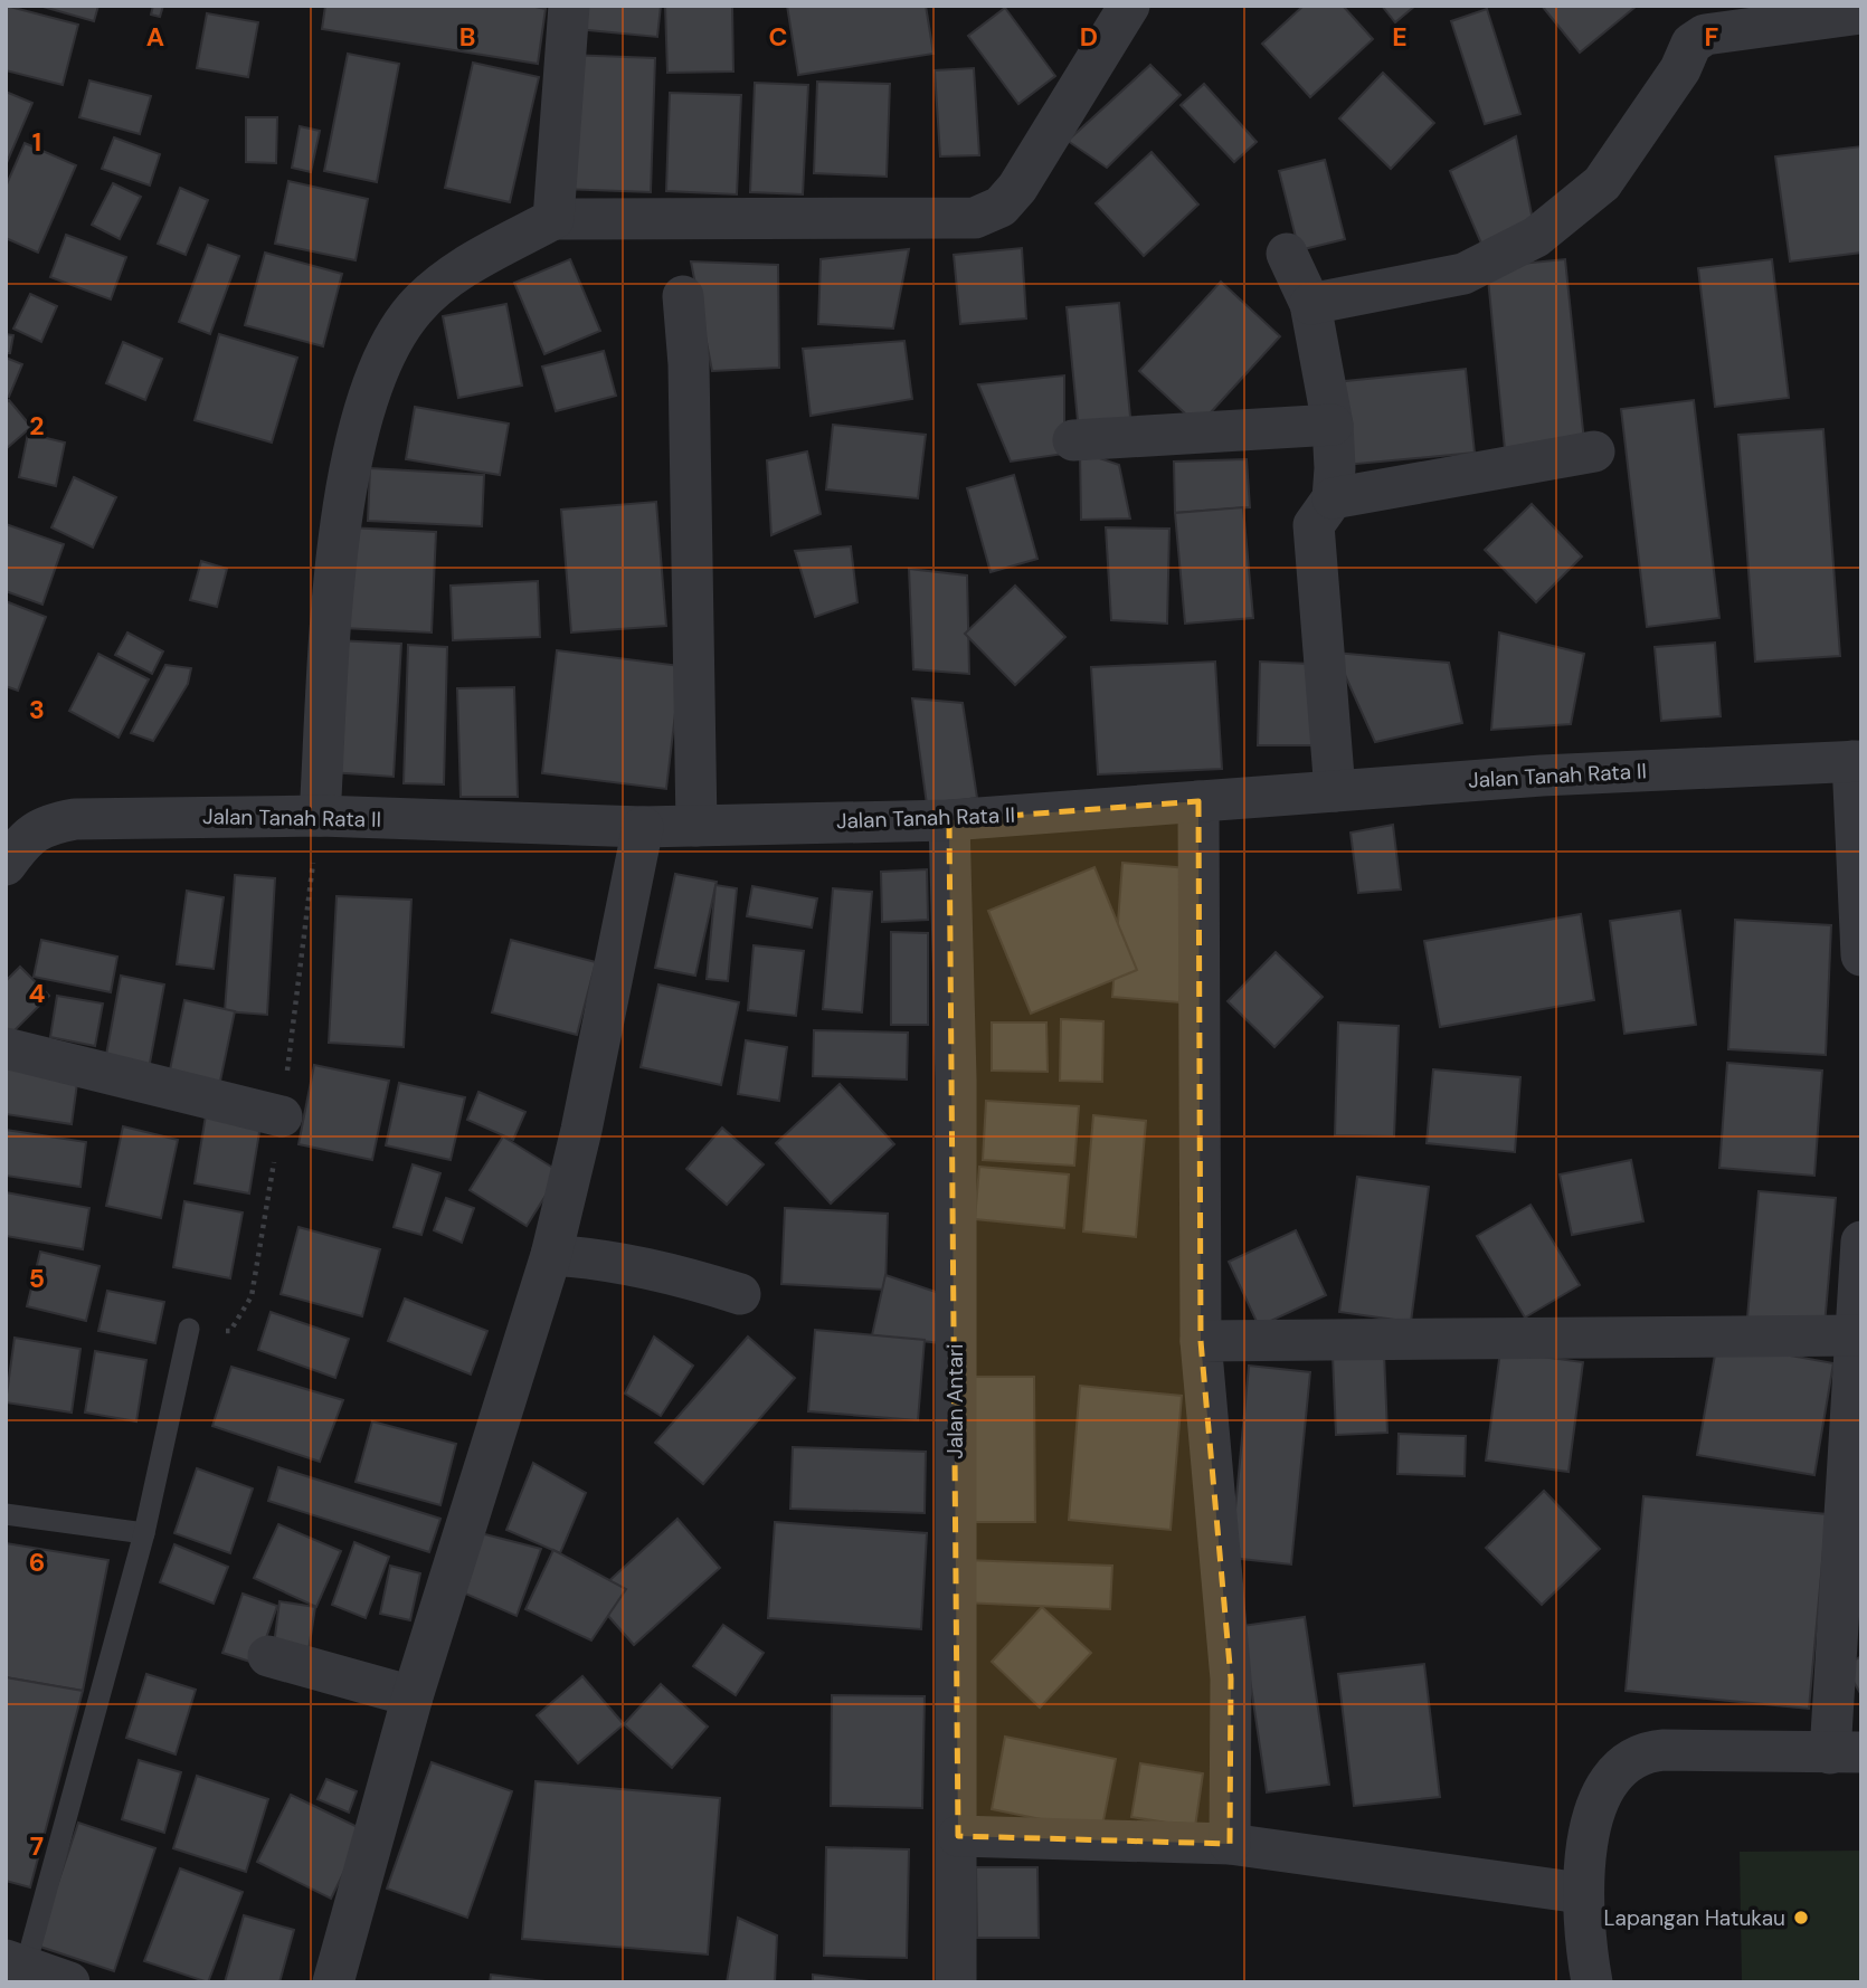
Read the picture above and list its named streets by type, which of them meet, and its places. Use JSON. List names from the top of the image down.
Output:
{
  "streets": {
    "street": ["Jalan Tanah Rata II", "Jalan Antari"]
  },
  "crossings": [
    ["Jalan Tanah Rata II", "Jalan Antari"]
  ],
  "places": ["Lapangan Hatukau"],
  "grid": {
    "columns": [
      "A",
      "B",
      "C",
      "D",
      "E",
      "F"
    ],
    "rows": [
      "1",
      "2",
      "3",
      "4",
      "5",
      "6",
      "7"
    ]
  }
}
